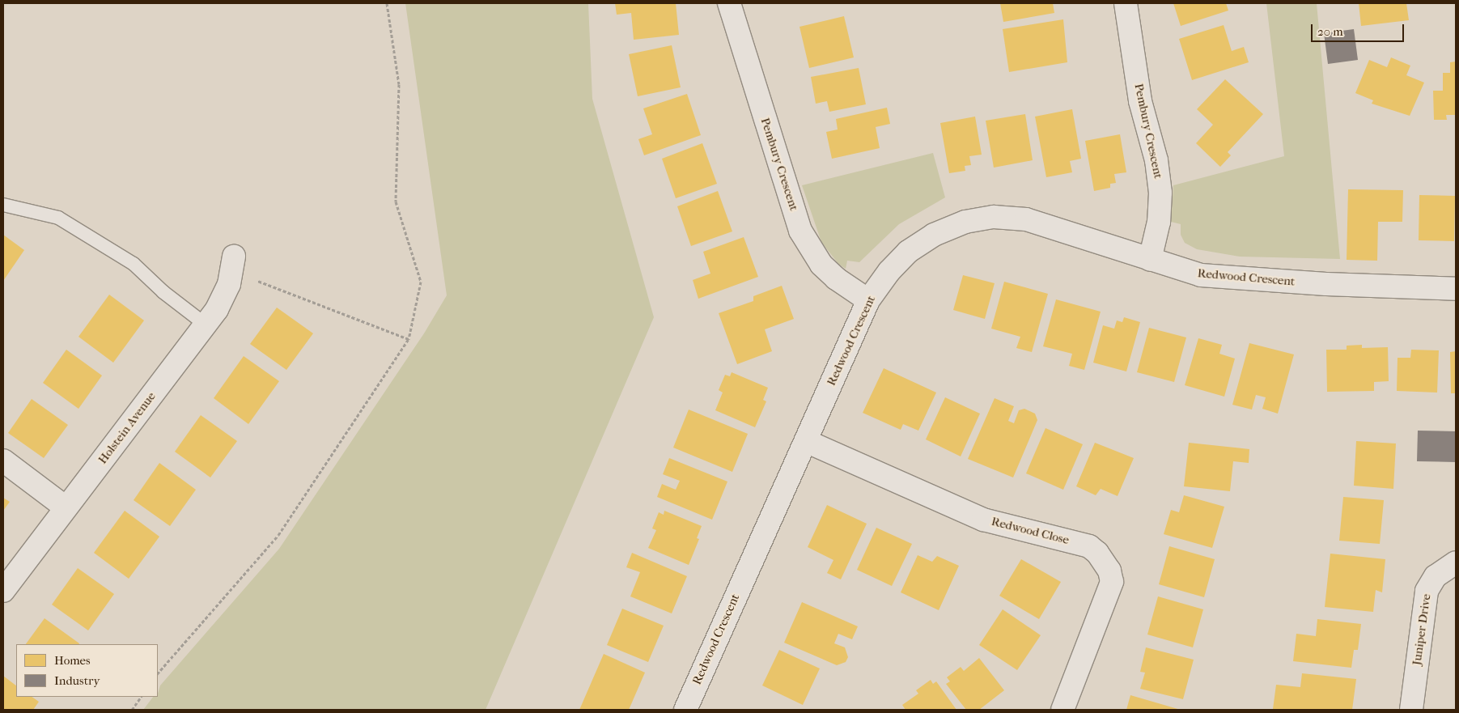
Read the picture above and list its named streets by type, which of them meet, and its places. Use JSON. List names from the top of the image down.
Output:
{
  "streets": {
    "street": [
      "Pembury Crescent",
      "Redwood Crescent",
      "Holstein Avenue",
      "Redwood Close",
      "Juniper Drive"
    ]
  },
  "crossings": [
    ["Pembury Crescent", "Redwood Crescent"],
    ["Redwood Crescent", "Redwood Close"]
  ],
  "legend": ["Homes", "Industry"],
  "scale_bar": "20 m"
}
